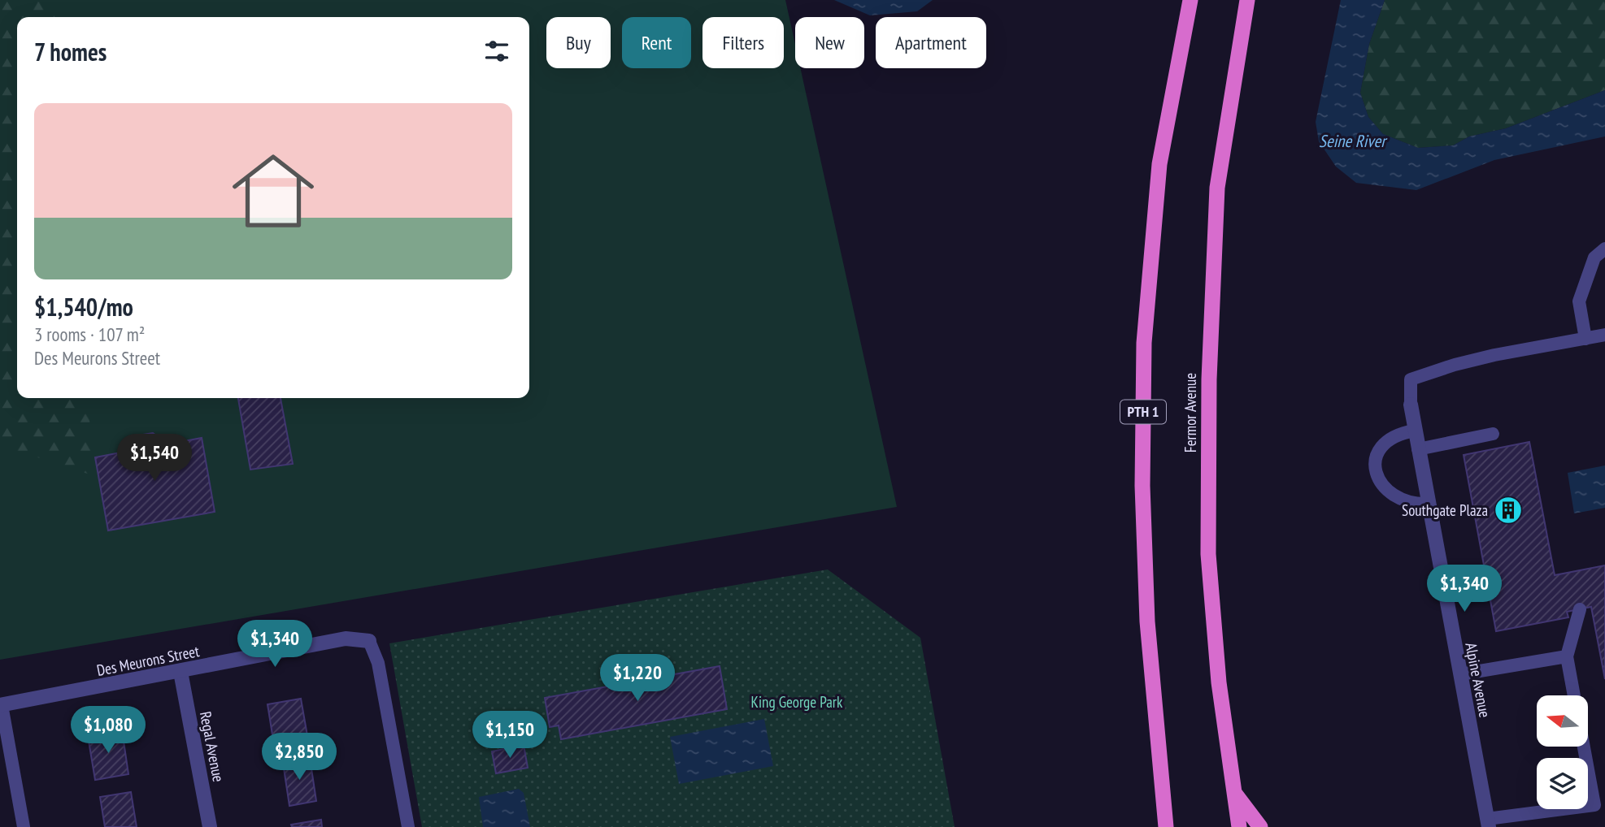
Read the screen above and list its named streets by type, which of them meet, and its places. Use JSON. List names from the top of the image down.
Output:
{
  "streets": {
    "highway": ["PTH 1", "Fermor Avenue"],
    "street": ["Des Meurons Street", "Alpine Avenue", "Regal Avenue"]
  },
  "crossings": [
    ["Des Meurons Street", "Regal Avenue"]
  ],
  "water": ["Seine River"],
  "parks": ["King George Park"],
  "places": {
    "building": ["Southgate Plaza"]
  },
  "north": "left",
  "page": {
    "chip": [
      "Buy",
      "Rent",
      "Filters",
      "New",
      "Apartment"
    ],
    "heading": "7 homes",
    "list": [
      {
        "name": "$1,540/mo",
        "note": "3 rooms · 107 m² · Des Meurons Street"
      }
    ],
    "price": [
      "$1,540",
      "$1,340",
      "$1,340",
      "$1,220",
      "$1,080",
      "$1,150",
      "$2,850"
    ]
  }
}
